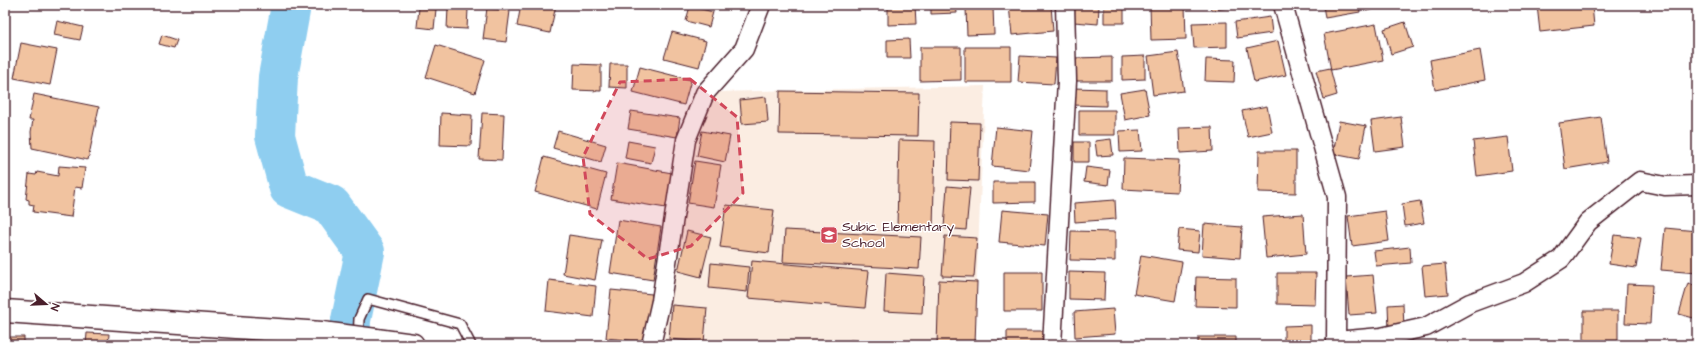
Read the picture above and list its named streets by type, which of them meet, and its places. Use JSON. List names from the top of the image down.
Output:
{
  "places": {
    "school or university": ["Subic Elementary School"]
  },
  "north": "right"
}
